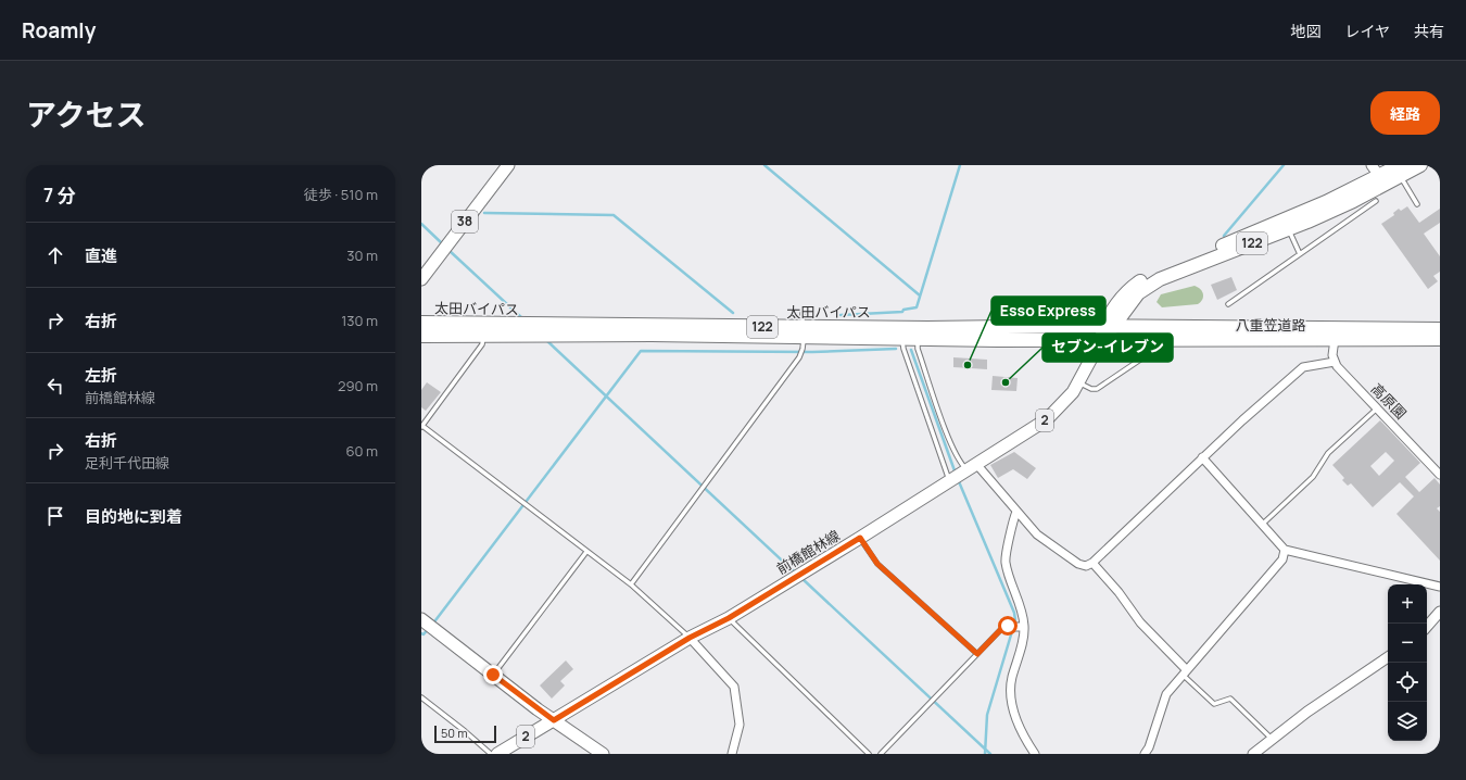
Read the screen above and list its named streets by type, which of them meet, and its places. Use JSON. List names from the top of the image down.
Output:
{
  "streets": {
    "highway": ["122", "太田バイパス", "八重笠道路"],
    "main road": ["38", "2", "前橋館林線"],
    "street": ["高原園"]
  },
  "crossings": [
    ["122", "太田バイパス"],
    ["122", "八重笠道路"],
    ["122", "前橋館林線"],
    ["太田バイパス", "八重笠道路"],
    ["太田バイパス", "前橋館林線"],
    ["八重笠道路", "前橋館林線"]
  ],
  "places": ["Esso Express", "セブン-イレブン"],
  "scale_bar": "50 m",
  "page": {
    "header": "Roamly",
    "nav": ["地図", "レイヤ", "共有"],
    "title": "アクセス",
    "buttons": "経路",
    "heading": ["7 分", "徒歩 · 510 m"],
    "list": [
      ["直進", "30 m"],
      ["右折", "130 m"],
      ["左折", "前橋館林線", "290 m"],
      ["右折", "足利千代田線", "60 m"],
      "目的地に到着"
    ],
    "map_buttons": ["+", "−"],
    "scale": "50 m"
  }
}
